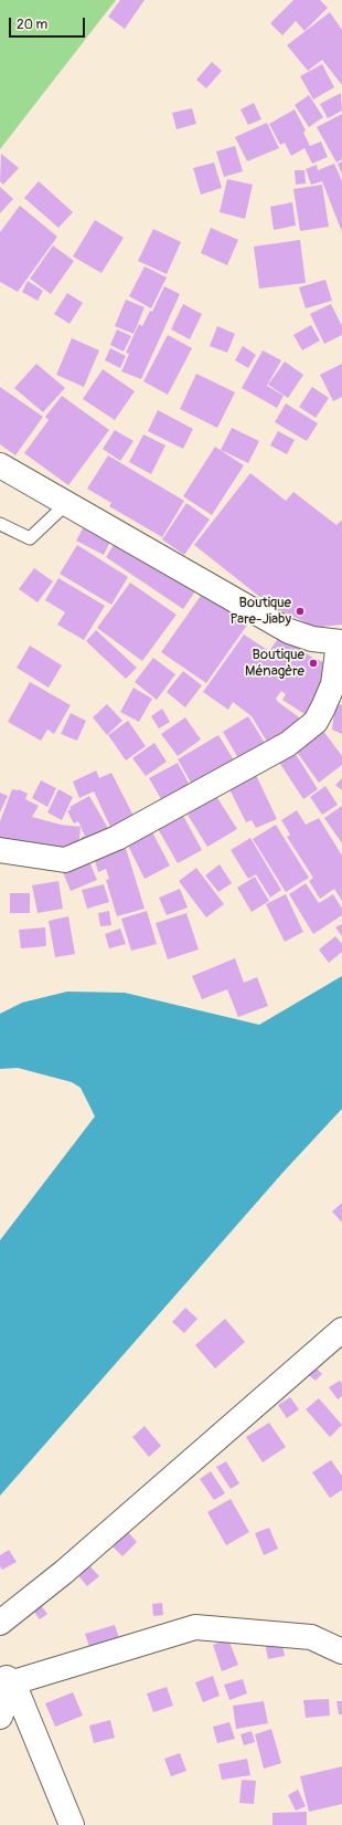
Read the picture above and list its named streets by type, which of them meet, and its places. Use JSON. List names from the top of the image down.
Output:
{
  "places": ["Boutique Pare-Jiaby", "Boutique Ménagère"],
  "scale_bar": "20 m"
}
